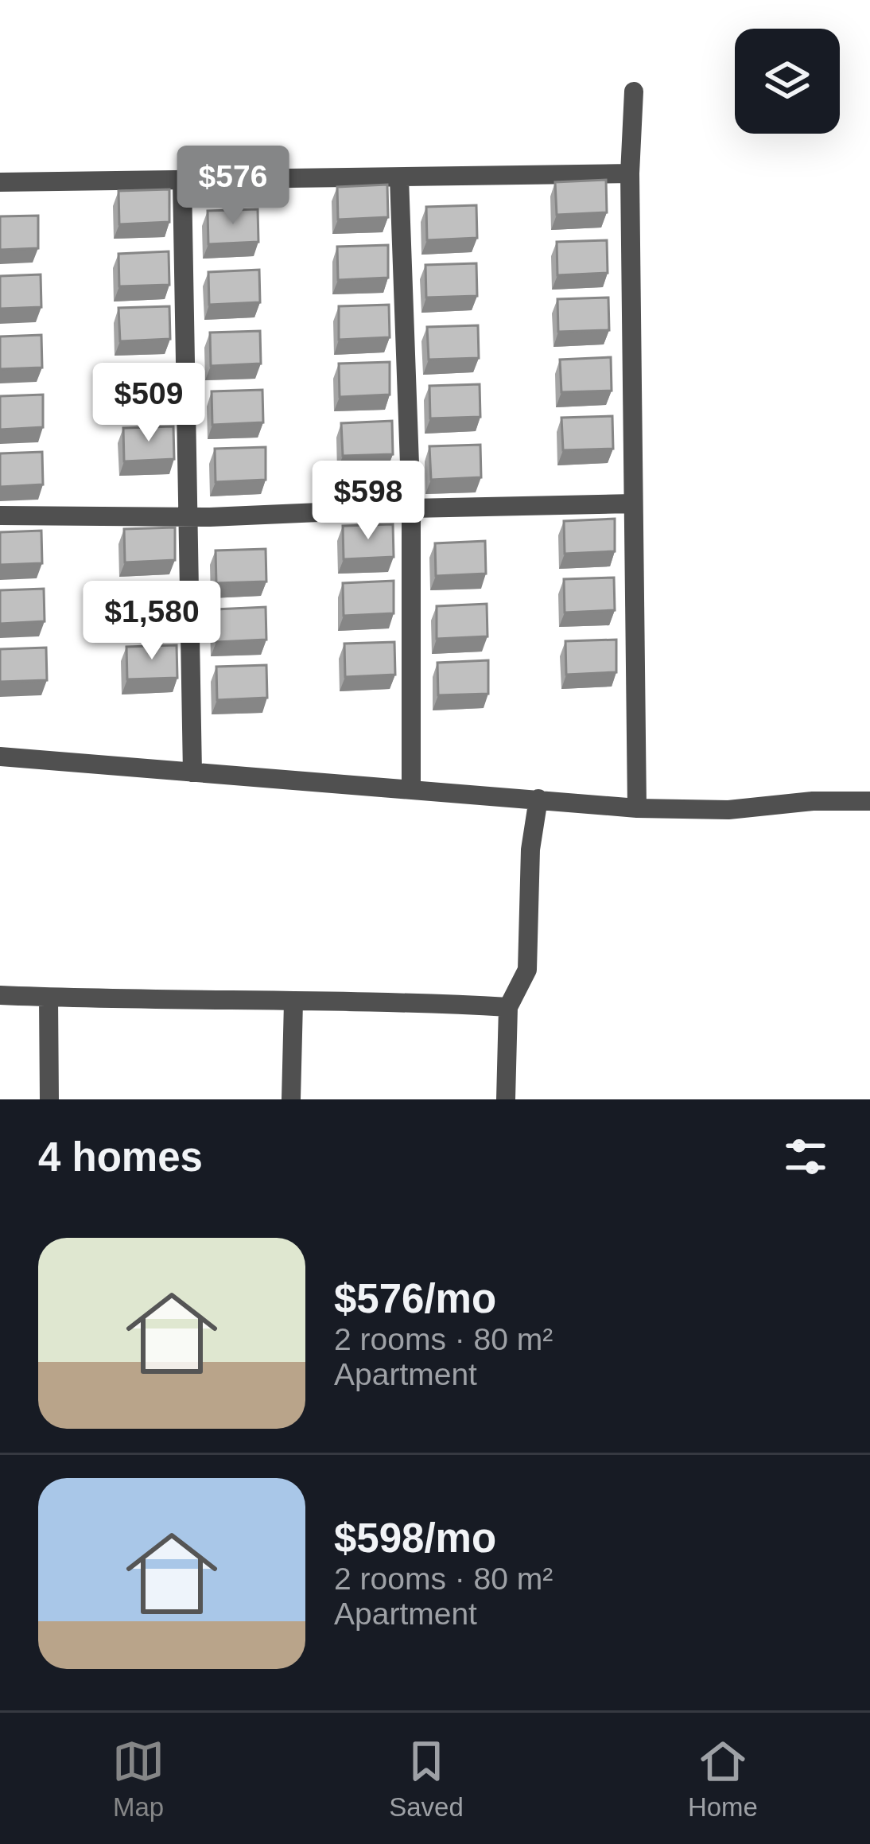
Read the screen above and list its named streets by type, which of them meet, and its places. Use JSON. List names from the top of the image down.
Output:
{
  "page": {
    "price": [
      "$576",
      "$509",
      "$598",
      "$1,580"
    ],
    "heading": "4 homes",
    "list": [
      {
        "name": "$576/mo",
        "note": "2 rooms · 80 m² · Apartment"
      },
      {
        "name": "$598/mo",
        "note": "2 rooms · 80 m² · Apartment"
      }
    ],
    "tabs": ["Map", "Saved", "Home"]
  }
}
